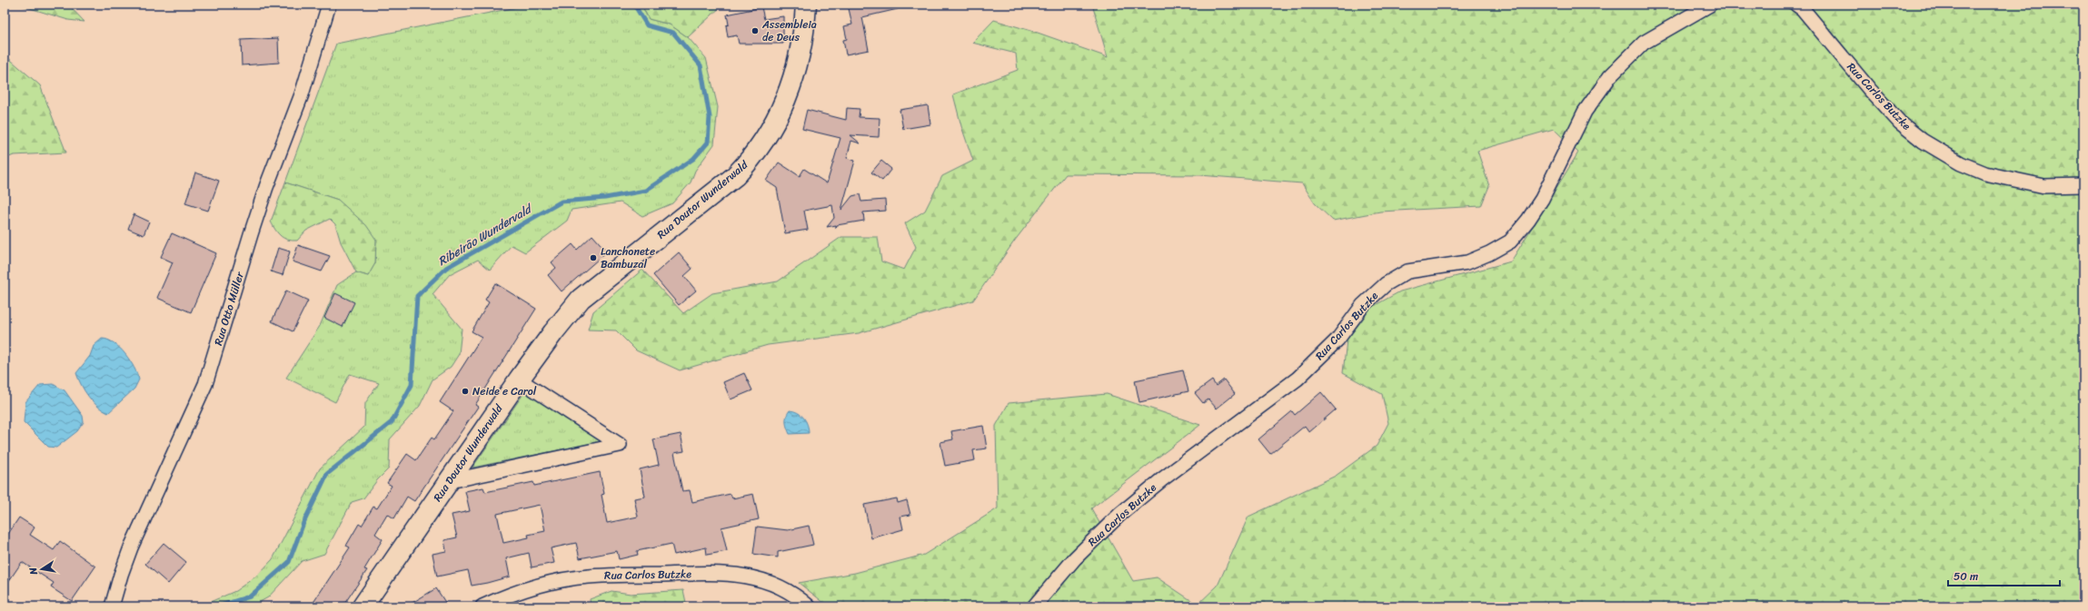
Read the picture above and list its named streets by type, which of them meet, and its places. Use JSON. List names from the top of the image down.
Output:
{
  "streets": {
    "street": ["Rua Carlos Butzke", "Rua Doutor Wunderwald", "Rua Otto Müller"]
  },
  "water": ["Ribeirão Wundervald"],
  "places": ["Assembleia de Deus", "Lanchonete Bambuzal", "Neide e Carol"],
  "scale_bar": "50 m",
  "north": "left"
}
